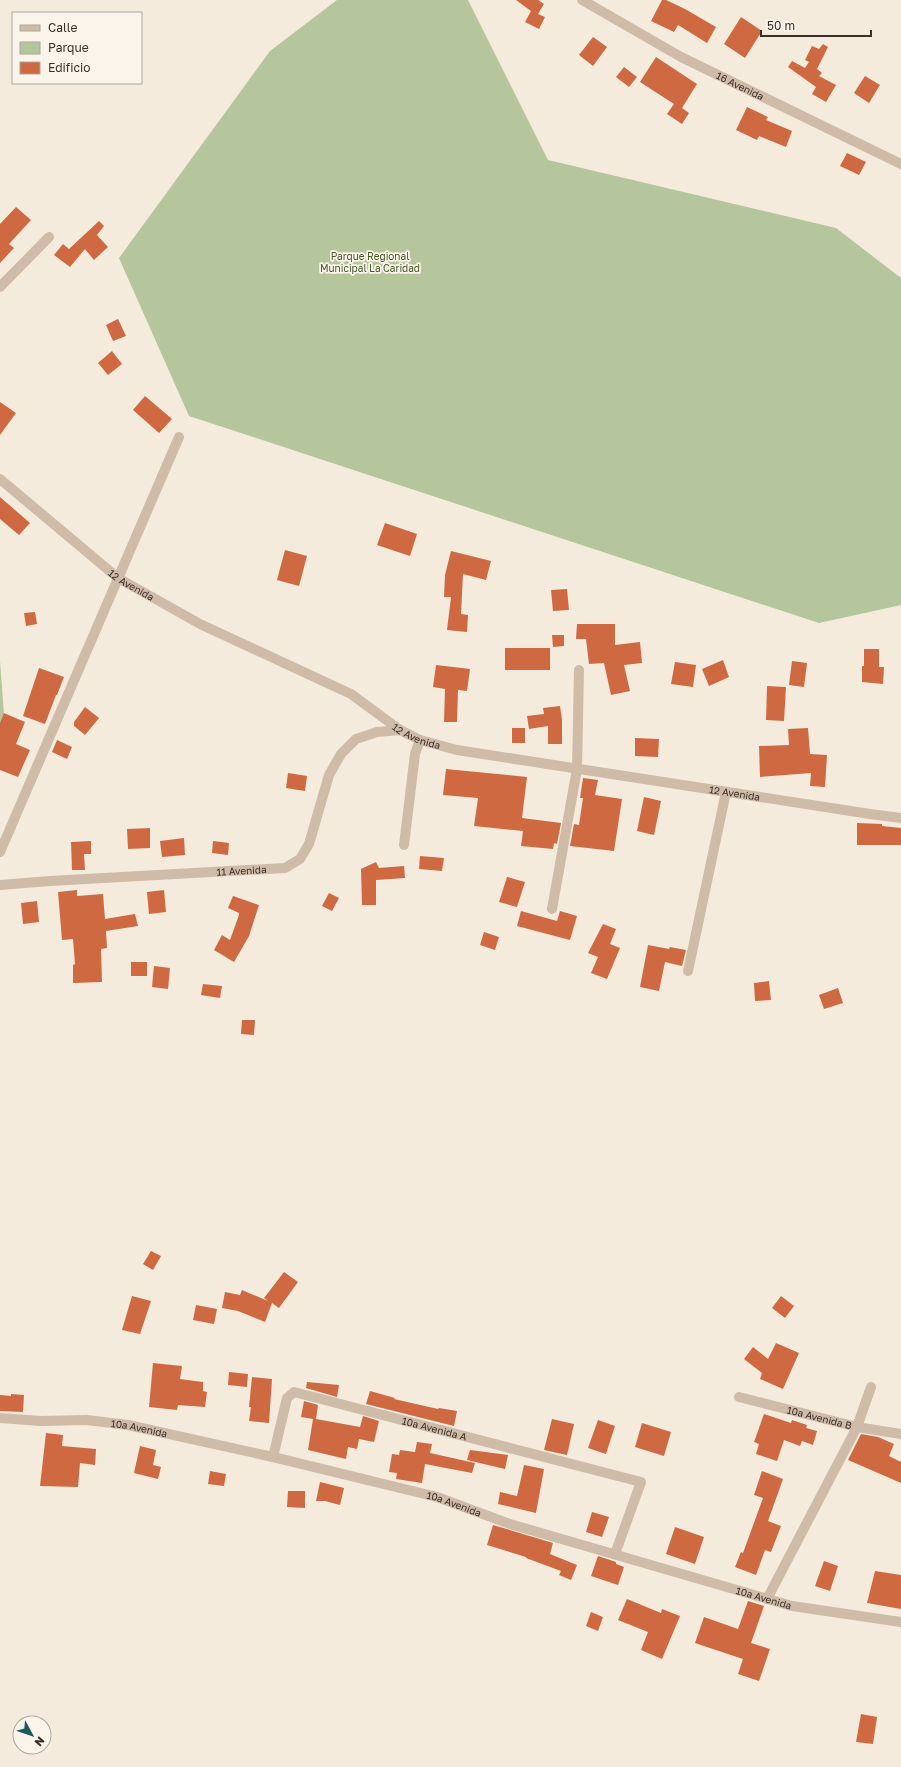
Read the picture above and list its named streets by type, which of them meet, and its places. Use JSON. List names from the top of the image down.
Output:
{
  "streets": {
    "street": [
      "16 Avenida",
      "12 Avenida",
      "11 Avenida",
      "10a Avenida B",
      "10a Avenida A",
      "10a Avenida"
    ]
  },
  "crossings": [
    ["12 Avenida", "11 Avenida"],
    ["10a Avenida A", "10a Avenida"]
  ],
  "parks": ["Parque Regional Municipal La Caridad"],
  "legend": ["Calle", "Parque", "Edificio"],
  "scale_bar": "50 m",
  "north": "bottom right"
}
